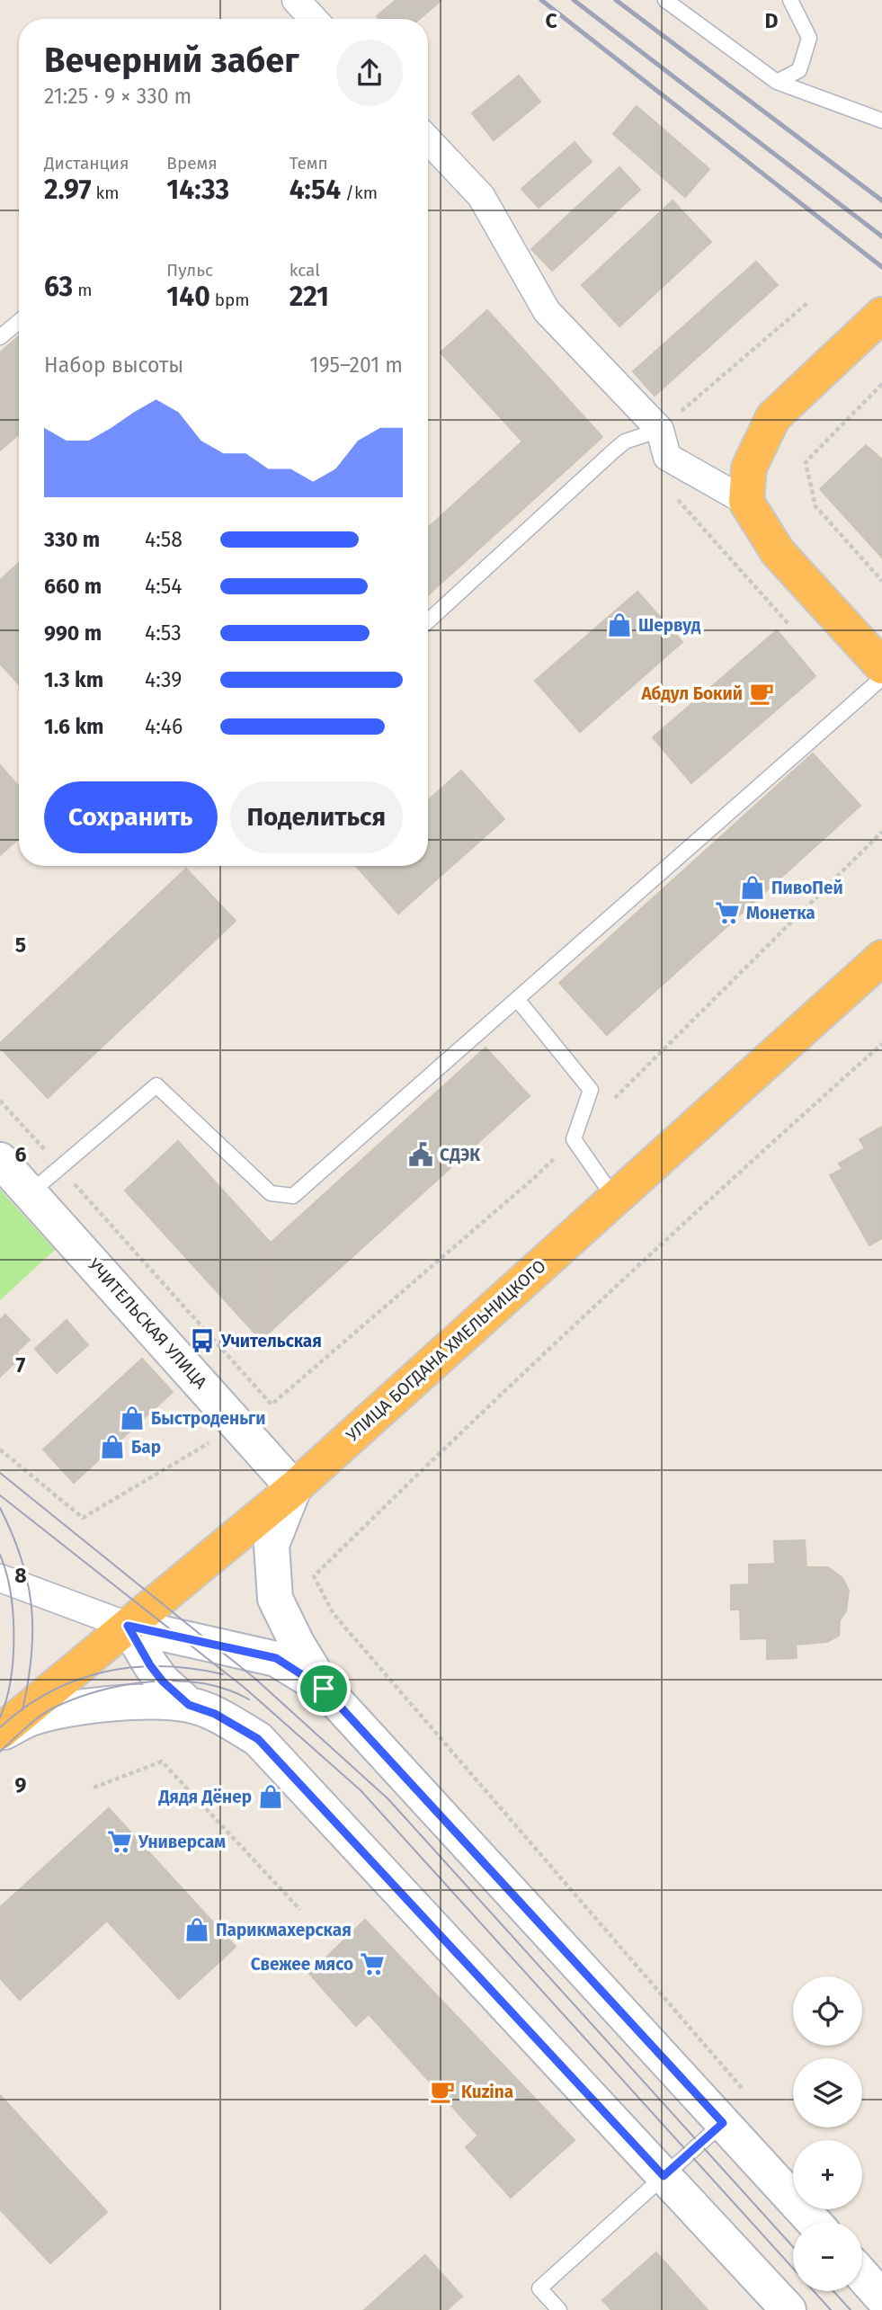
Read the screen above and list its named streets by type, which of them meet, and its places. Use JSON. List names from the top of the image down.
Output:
{
  "streets": {
    "highway": ["УЛИЦА БОГДАНА ХМЕЛЬНИЦКОГО"],
    "main road": ["УЧИТЕЛЬСКАЯ УЛИЦА"]
  },
  "crossings": [
    ["УЧИТЕЛЬСКАЯ УЛИЦА", "УЛИЦА БОГДАНА ХМЕЛЬНИЦКОГО"]
  ],
  "places": {
    "shop": [
      "Шервуд",
      "ПивоПей",
      "Быстроденьги",
      "Бар",
      "Дядя Дёнер",
      "Парикмахерская"
    ],
    "cafe": ["Абдул Бокий", "Kuzina"],
    "supermarket": ["Монетка", "Универсам", "Свежее мясо"],
    "public building": ["СДЭК"],
    "bus stop": ["Учительская"]
  },
  "page": {
    "heading": ["Вечерний забег", "21:25 · 9 × 330 m"],
    "stats": [
      ["Дистанция", "2.97 km"],
      ["Время", "14:33"],
      ["Темп", "4:54 /km"],
      ["63 m"],
      ["Пульс", "140 bpm"],
      ["kcal", "221"]
    ],
    "chart": ["Набор высоты", "195–201 m"],
    "list": [
      {
        "name": "330 m",
        "note": "4:58"
      },
      {
        "name": "660 m",
        "note": "4:54"
      },
      {
        "name": "990 m",
        "note": "4:53"
      },
      {
        "name": "1.3 km",
        "note": "4:39"
      },
      {
        "name": "1.6 km",
        "note": "4:46"
      }
    ],
    "buttons": ["Сохранить", "Поделиться"],
    "map_buttons": ["+", "−"]
  },
  "grid": {
    "columns": ["C", "D"],
    "rows": [
      "5",
      "6",
      "7",
      "8",
      "9"
    ]
  }
}
